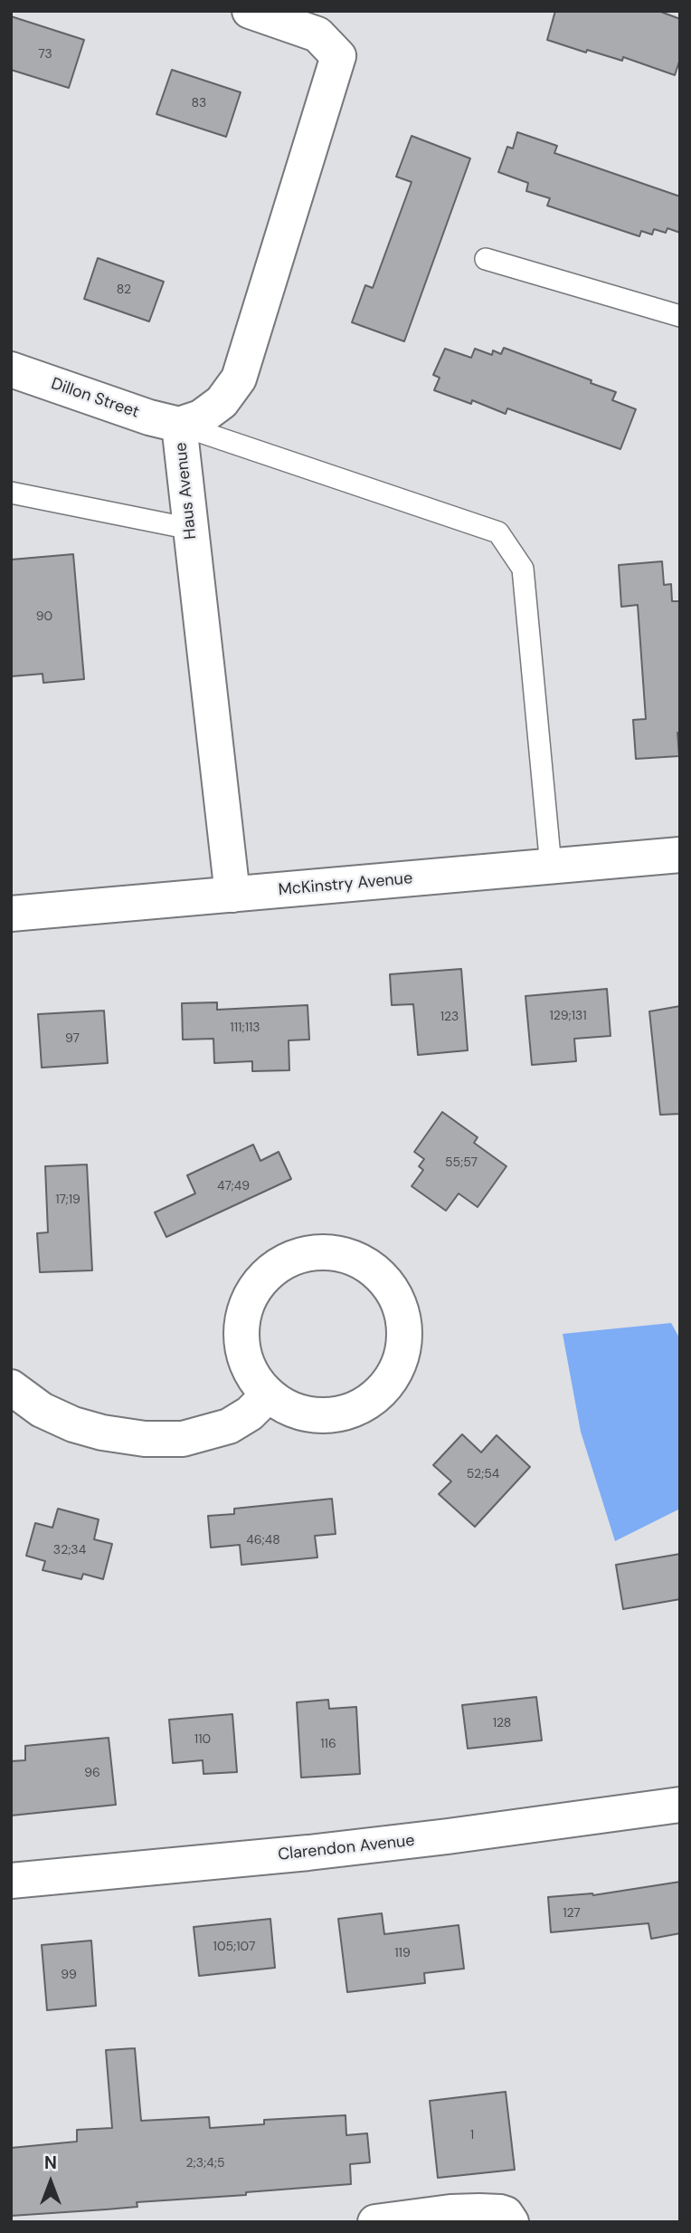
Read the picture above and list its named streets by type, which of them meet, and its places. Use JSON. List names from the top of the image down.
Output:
{
  "streets": {
    "street": [
      "Dillon Street",
      "Haus Avenue",
      "McKinstry Avenue",
      "Clarendon Avenue"
    ]
  },
  "crossings": [
    ["Dillon Street", "Haus Avenue"],
    ["Haus Avenue", "McKinstry Avenue"]
  ],
  "house_numbers": [
    "73",
    "83",
    "82",
    "90",
    "129;131",
    "123",
    "111;113",
    "97",
    "55;57",
    "47;49",
    "17;19",
    "52;54",
    "46;48",
    "32;34",
    "128",
    "110",
    "116",
    "96",
    "127",
    "105;107",
    "119",
    "99",
    "1",
    "2;3;4;5"
  ],
  "north": "top"
}
